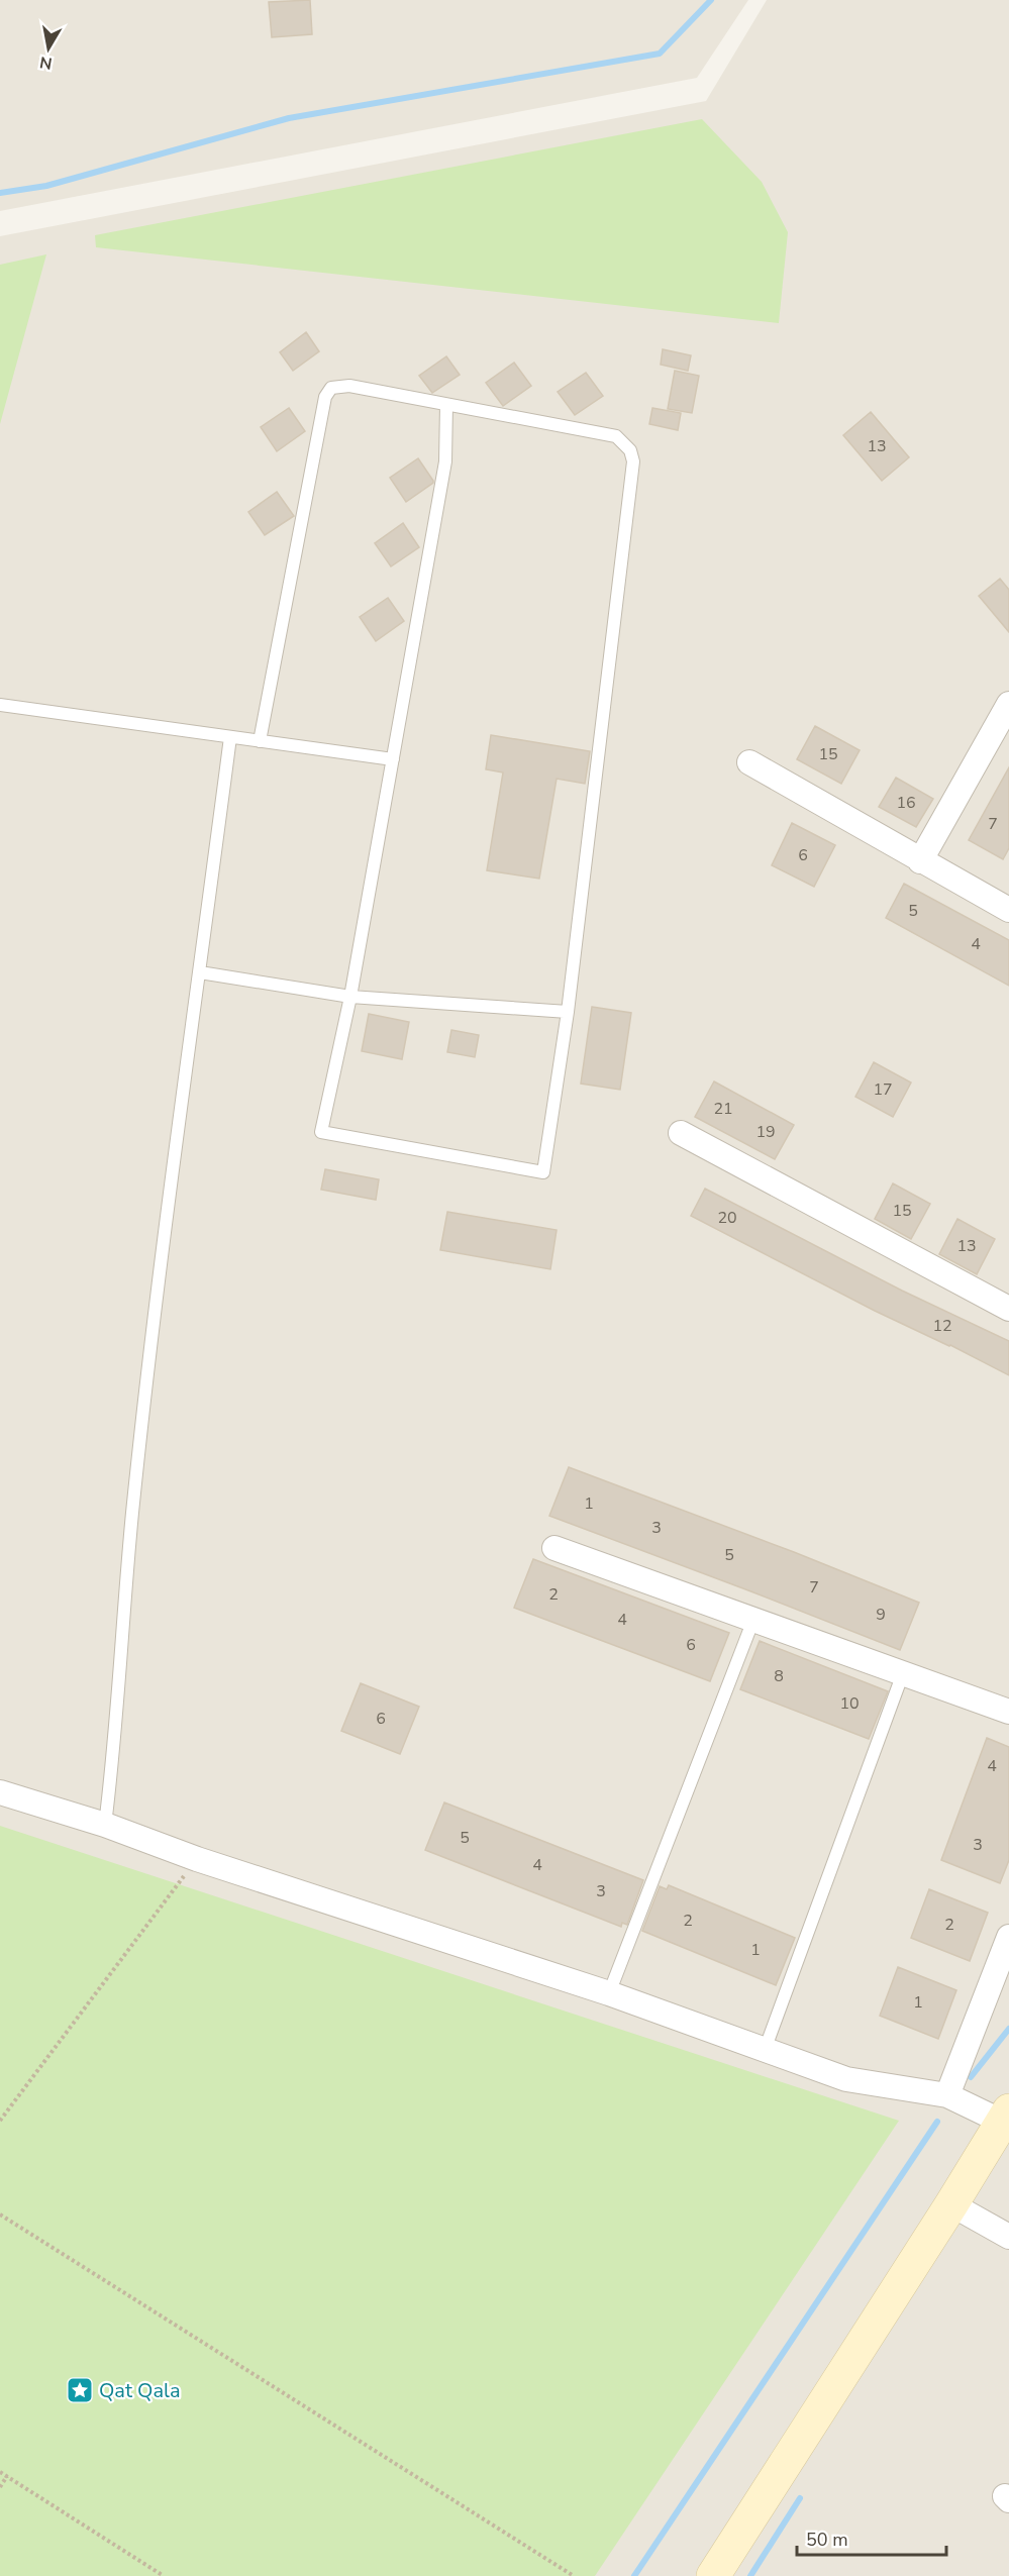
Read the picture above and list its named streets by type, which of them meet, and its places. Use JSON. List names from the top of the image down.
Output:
{
  "places": {
    "place": ["Qat Qala"]
  },
  "house_numbers": [
    "13",
    "15",
    "16",
    "7",
    "6",
    "5",
    "4",
    "17",
    "21",
    "19",
    "15",
    "20",
    "13",
    "12",
    "1",
    "3",
    "5",
    "7",
    "2",
    "9",
    "4",
    "6",
    "8",
    "10",
    "6",
    "4",
    "5",
    "3",
    "4",
    "3",
    "2",
    "2",
    "1",
    "1"
  ],
  "scale_bar": "50 m",
  "north": "bottom"
}
